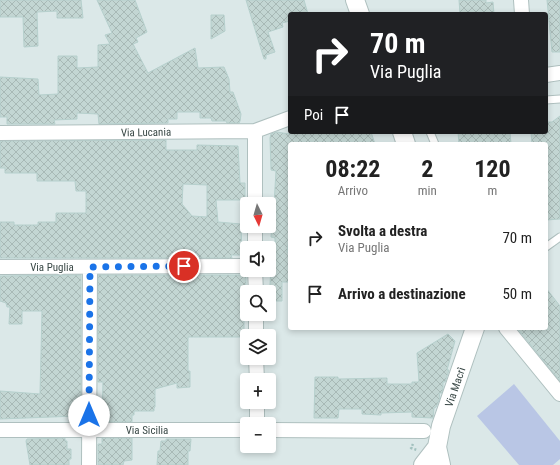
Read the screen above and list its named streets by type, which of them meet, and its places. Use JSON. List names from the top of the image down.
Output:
{
  "streets": {
    "street": [
      "Via Lucania",
      "Via Puglia",
      "Via Macrì",
      "Via Sicilia"
    ]
  },
  "north": "bottom",
  "page": {
    "turn": ["70 m", "Via Puglia"],
    "then": "Poi",
    "eta": [
      "08:22",
      "Arrivo",
      "2",
      "min",
      "120",
      "m"
    ],
    "map_buttons": ["+", "−"],
    "list": [
      {
        "name": "Svolta a destra",
        "note": "Via Puglia",
        "value": "70 m"
      },
      {
        "name": "Arrivo a destinazione",
        "value": "50 m"
      }
    ]
  }
}
